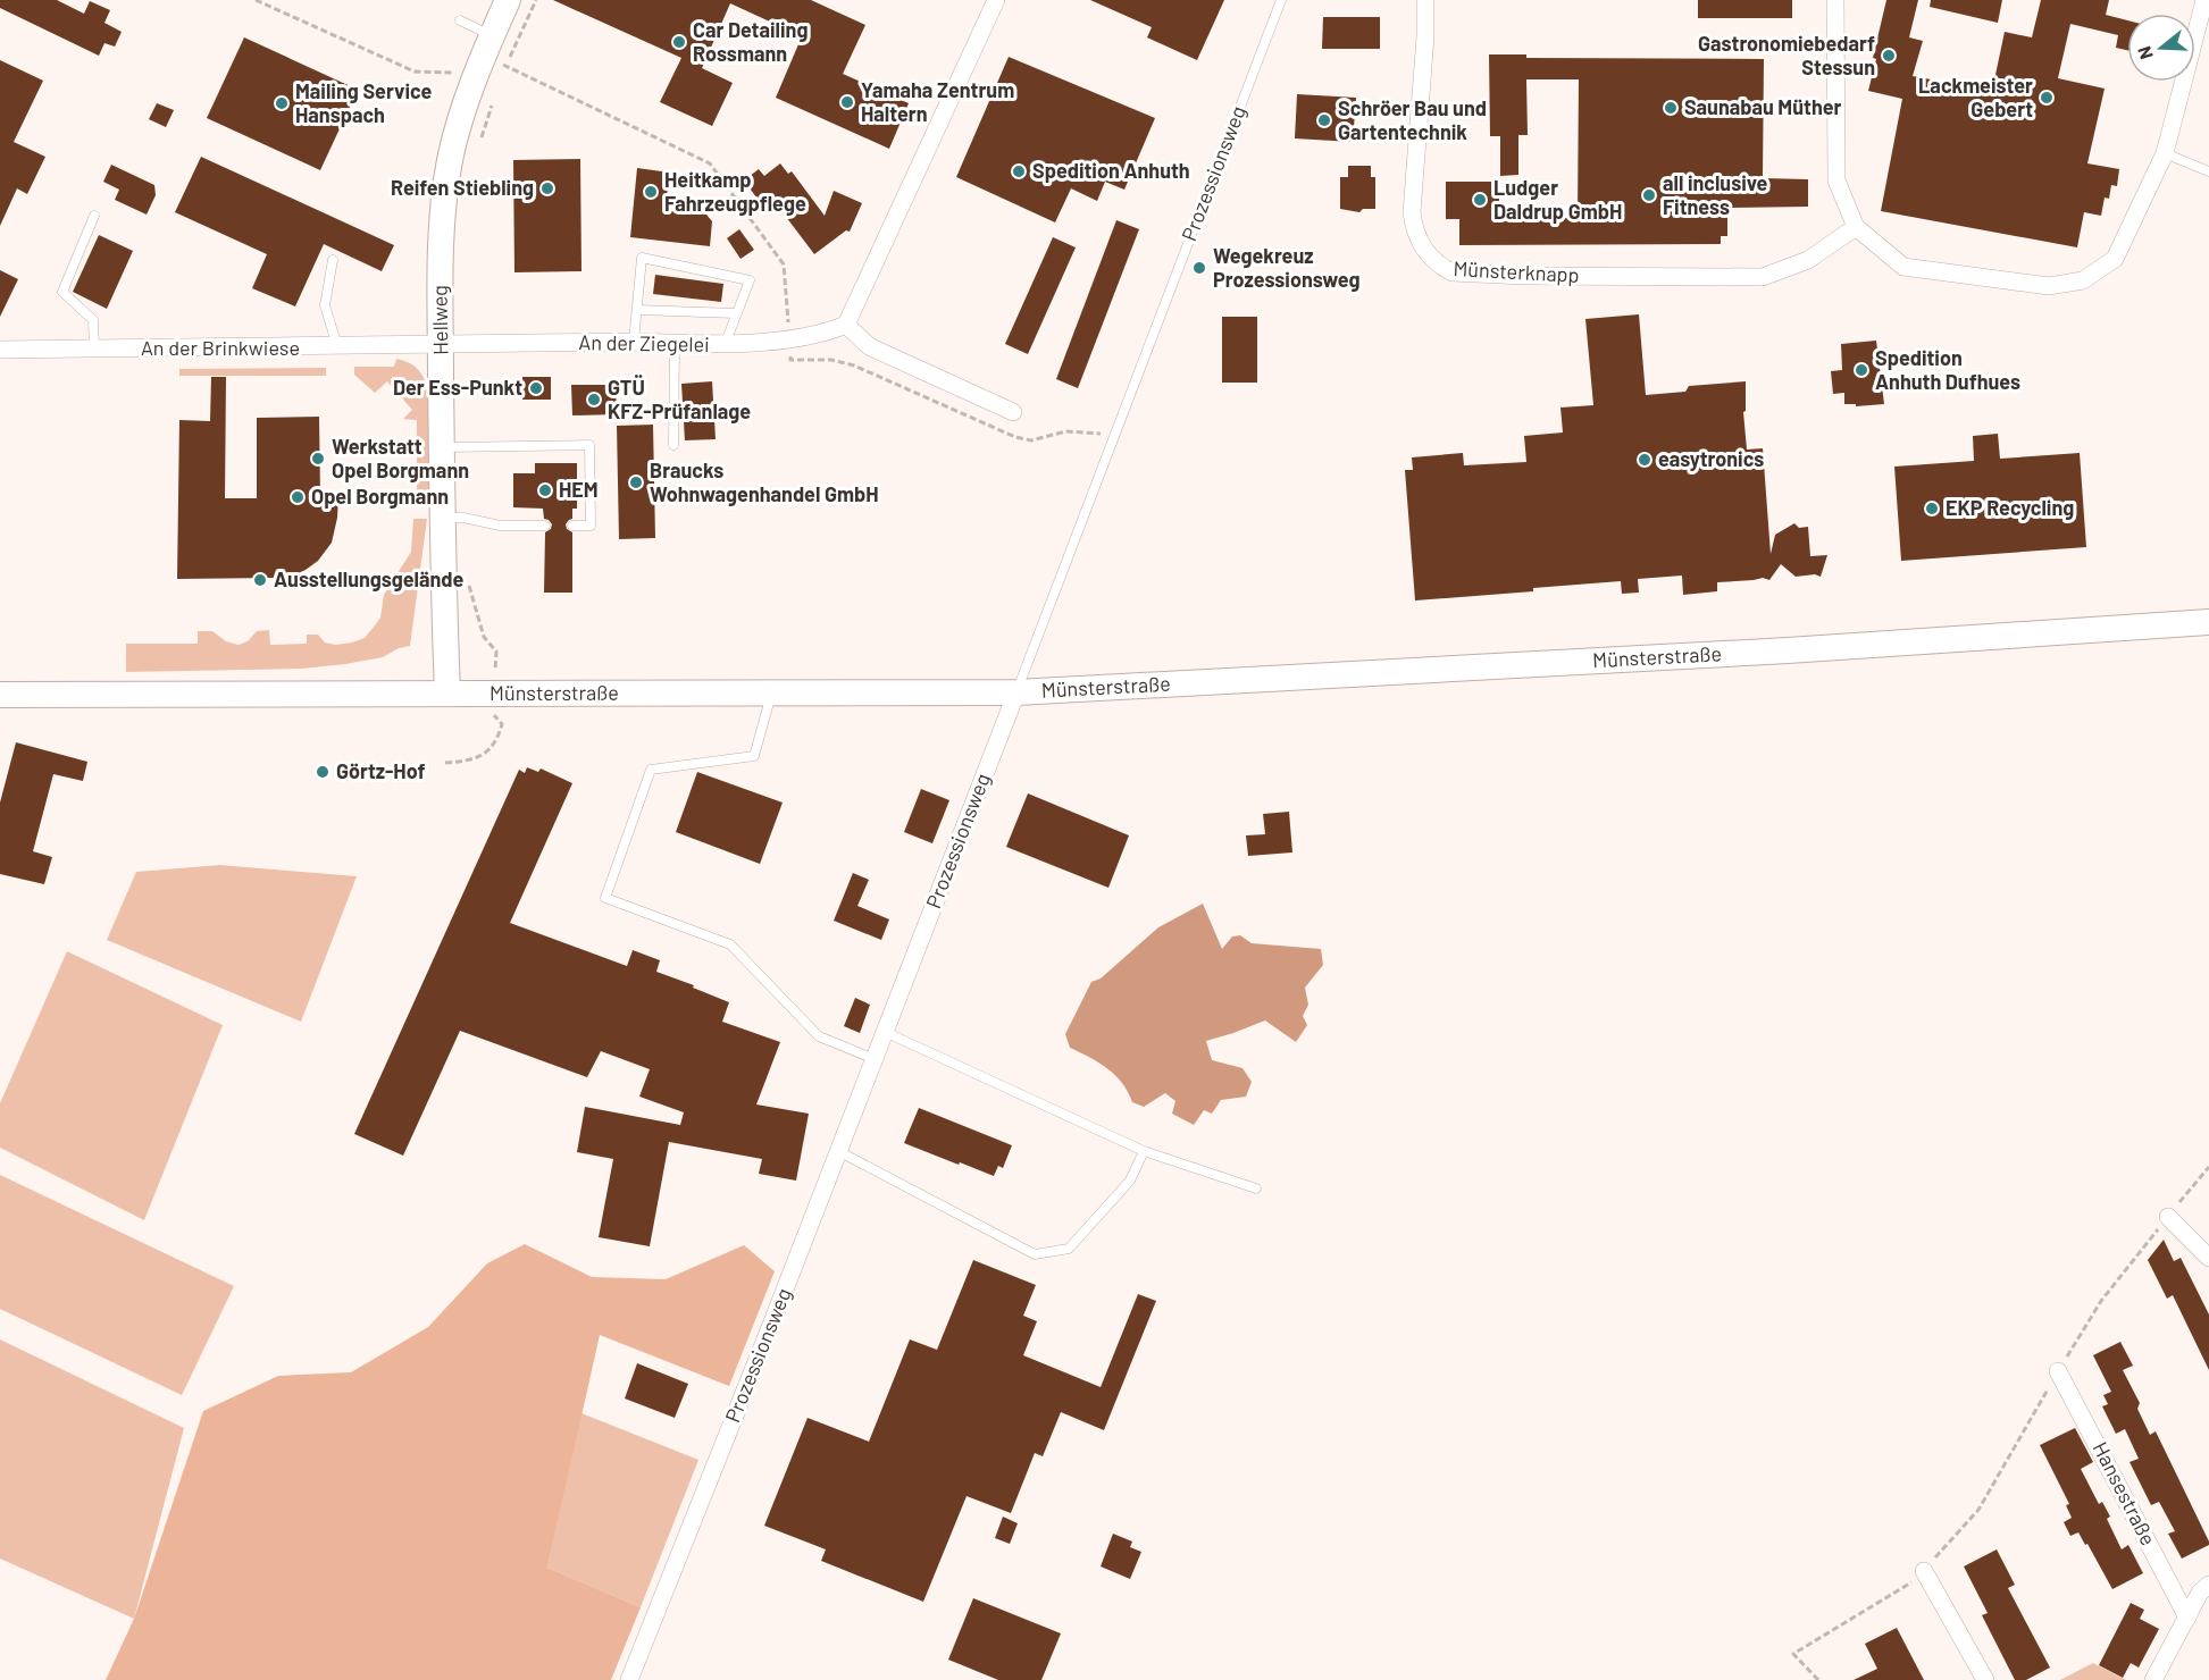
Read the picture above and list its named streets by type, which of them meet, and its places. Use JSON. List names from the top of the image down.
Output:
{
  "streets": {
    "main road": ["Hellweg", "Münsterstraße"],
    "street": [
      "Prozessionsweg",
      "Münsterknapp",
      "An der Ziegelei",
      "An der Brinkwiese",
      "Hansestraße"
    ]
  },
  "crossings": [
    ["Prozessionsweg", "Münsterstraße"],
    ["Hellweg", "An der Ziegelei"],
    ["Hellweg", "An der Brinkwiese"],
    ["Hellweg", "Münsterstraße"],
    ["An der Ziegelei", "An der Brinkwiese"]
  ],
  "places": [
    "Car Detailing Rossmann",
    "Gastronomiebedarf Stessun",
    "Lackmeister Gebert",
    "Yamaha Zentrum Haltern",
    "Mailing Service Hanspach",
    "Saunabau Müther",
    "Schröer Bau und Gartentechnik",
    "Spedition Anhuth",
    "Reifen Stiebling",
    "Heitkamp Fahrzeugpflege",
    "all inclusive Fitness",
    "Ludger Daldrup GmbH",
    "Wegekreuz Prozessionsweg",
    "Spedition Anhuth Dufhues",
    "Der Ess-Punkt",
    "GTÜ KFZ-Prüfanlage",
    "Werkstatt Opel Borgmann",
    "easytronics",
    "Braucks Wohnwagenhandel GmbH",
    "HEM",
    "Opel Borgmann",
    "EKP Recycling",
    "Ausstellungsgelände",
    "Görtz-Hof"
  ],
  "north": "left"
}
